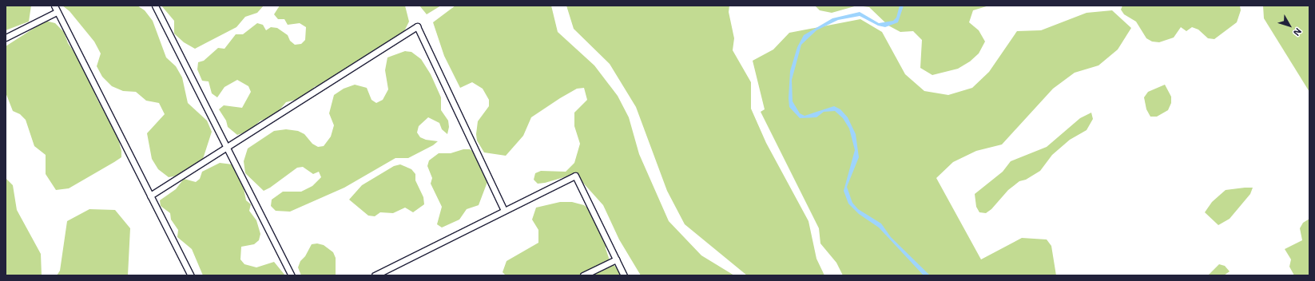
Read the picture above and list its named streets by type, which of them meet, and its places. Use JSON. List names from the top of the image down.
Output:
{
  "north": "bottom right"
}
